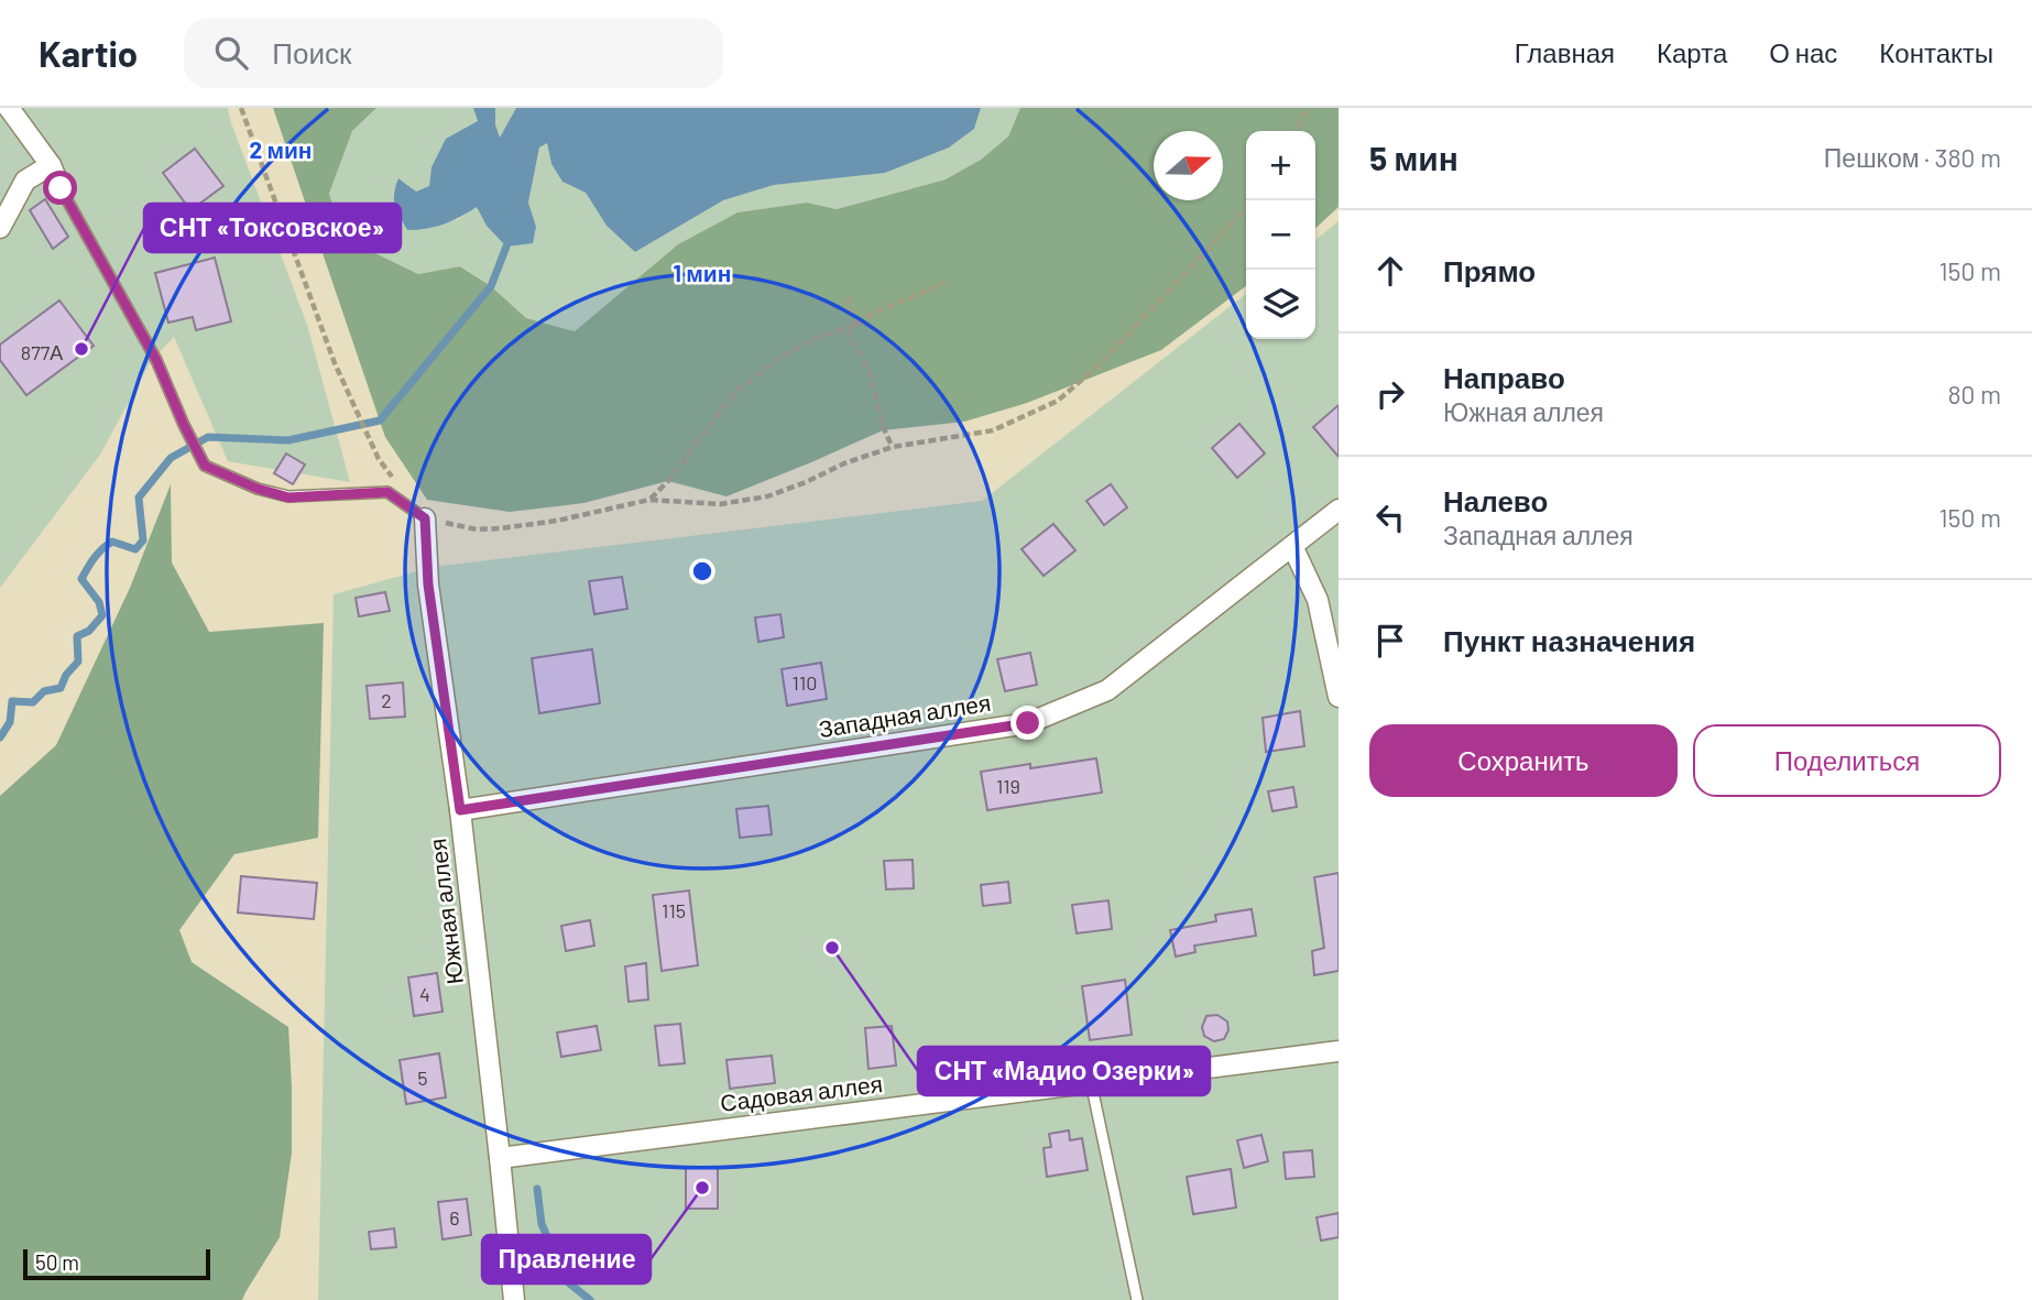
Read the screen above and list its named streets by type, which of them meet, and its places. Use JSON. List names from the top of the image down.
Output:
{
  "streets": {
    "street": ["Западная аллея", "Южная аллея", "Садовая аллея"]
  },
  "crossings": [
    ["Западная аллея", "Южная аллея"],
    ["Южная аллея", "Садовая аллея"]
  ],
  "places": ["СНТ «Токсовское»", "СНТ «Мадио Озерки»", "Правление"],
  "house_numbers": [
    "877А",
    "110",
    "2",
    "119",
    "115",
    "4",
    "5",
    "6"
  ],
  "scale_bar": "50 m",
  "north": "right",
  "page": {
    "header": "Kartio",
    "search": "Поиск",
    "nav": [
      "Главная",
      "Карта",
      "О нас",
      "Контакты"
    ],
    "heading": ["5 мин", "Пешком · 380 m"],
    "map_buttons": ["+", "−"],
    "list": [
      ["Прямо", "150 m"],
      ["Направо", "Южная аллея", "80 m"],
      ["Налево", "Западная аллея", "150 m"],
      "Пункт назначения"
    ],
    "buttons": ["Сохранить", "Поделиться"],
    "scale": "50 m"
  },
  "rings": ["2 мин", "1 мин"]
}
